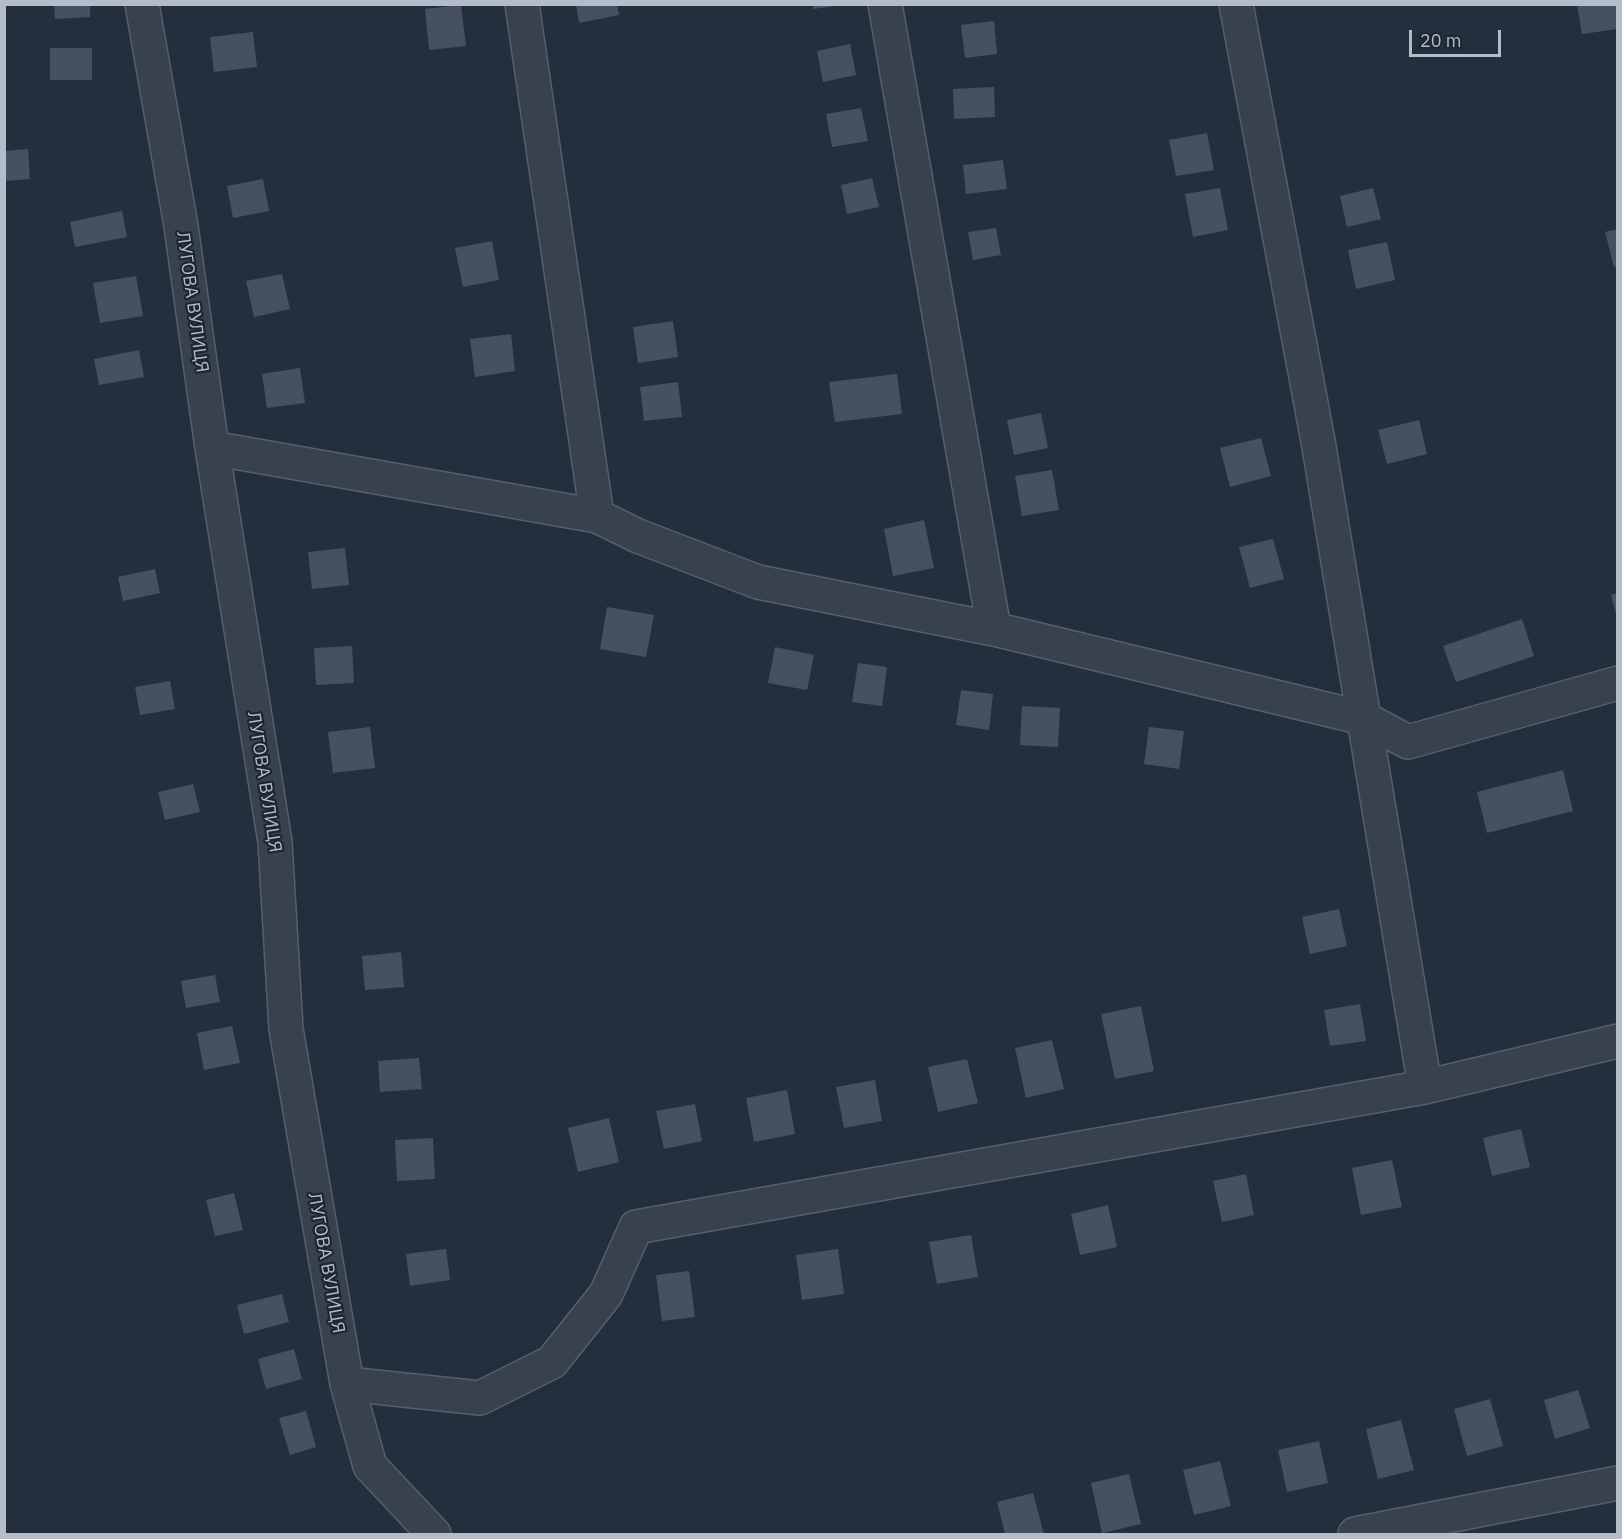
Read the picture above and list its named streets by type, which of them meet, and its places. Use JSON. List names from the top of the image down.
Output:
{
  "streets": {
    "street": ["ЛУГОВА ВУЛИЦЯ"]
  },
  "scale_bar": "20 m"
}
